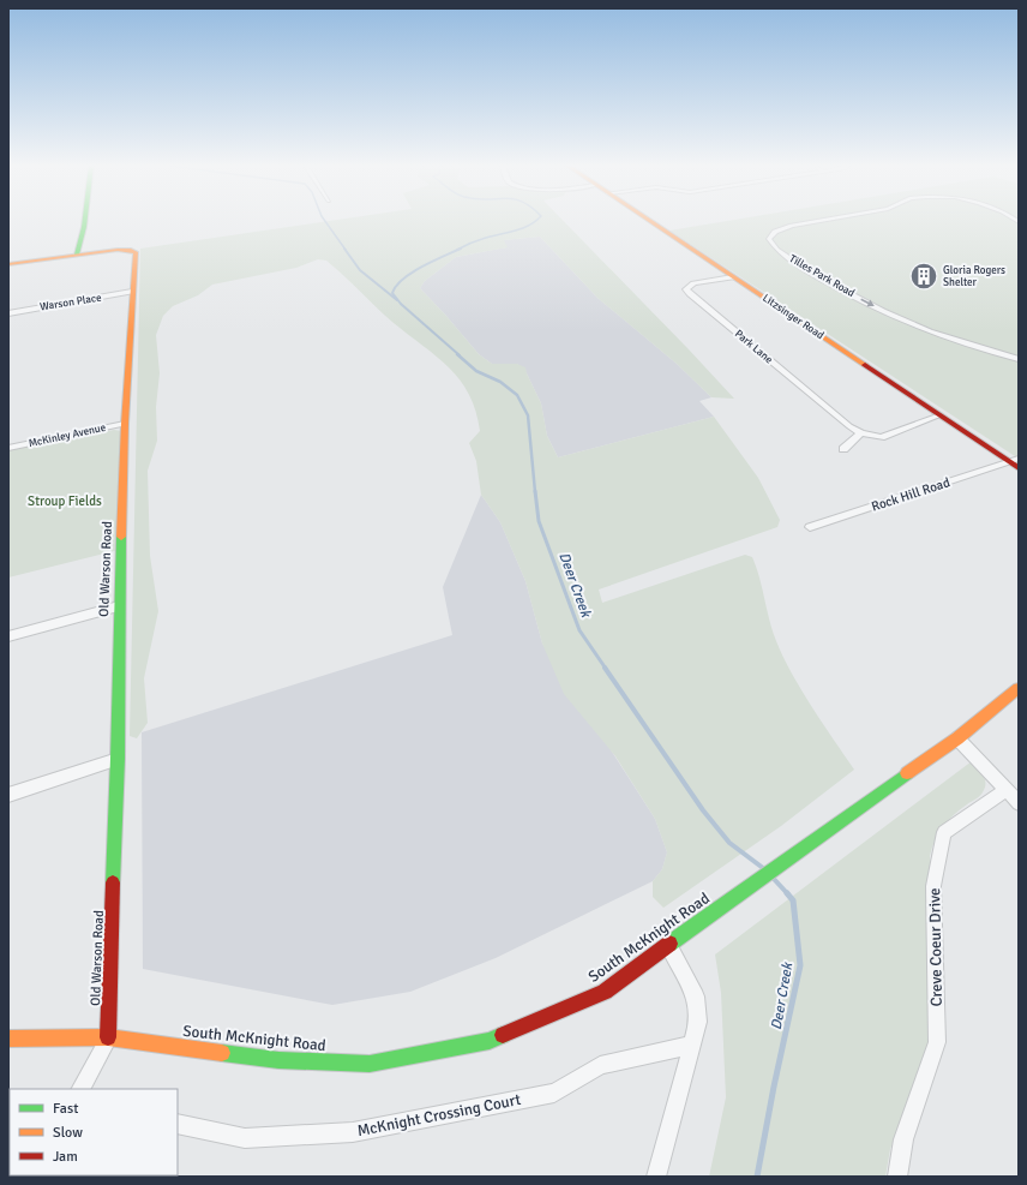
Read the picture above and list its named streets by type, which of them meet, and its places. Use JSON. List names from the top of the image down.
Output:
{
  "streets": {
    "street": [
      "Tilles Park Road",
      "Warson Place",
      "Litzsinger Road",
      "Park Lane",
      "McKinley Avenue",
      "Rock Hill Road",
      "Old Warson Road",
      "South McKnight Road",
      "Creve Coeur Drive",
      "McKnight Crossing Court"
    ]
  },
  "crossings": [
    ["Warson Place", "Old Warson Road"],
    ["Litzsinger Road", "Park Lane"],
    ["Litzsinger Road", "Rock Hill Road"],
    ["McKinley Avenue", "Old Warson Road"],
    ["Old Warson Road", "South McKnight Road"]
  ],
  "water": ["Deer Creek"],
  "parks": ["Stroup Fields"],
  "places": {
    "building": ["Gloria Rogers Shelter"]
  },
  "legend": ["Fast", "Slow", "Jam"]
}
